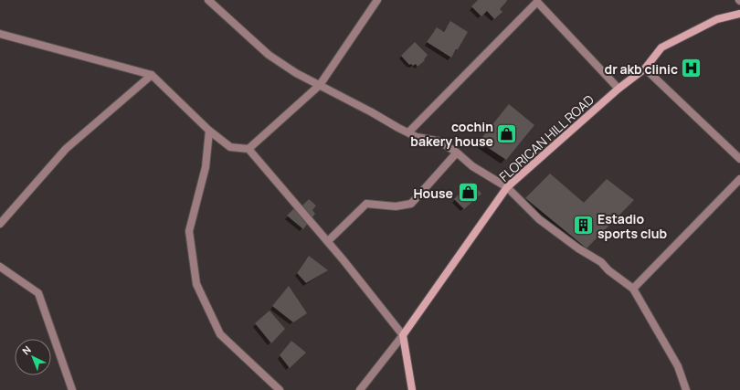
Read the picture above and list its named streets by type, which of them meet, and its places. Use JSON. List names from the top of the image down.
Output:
{
  "streets": {
    "street": ["FLORICAN HILL ROAD"]
  },
  "places": {
    "hospital": ["dr akb clinic"],
    "shop": ["cochin bakery house", "House"],
    "building": ["Estadio sports club"]
  },
  "north": "top left"
}
